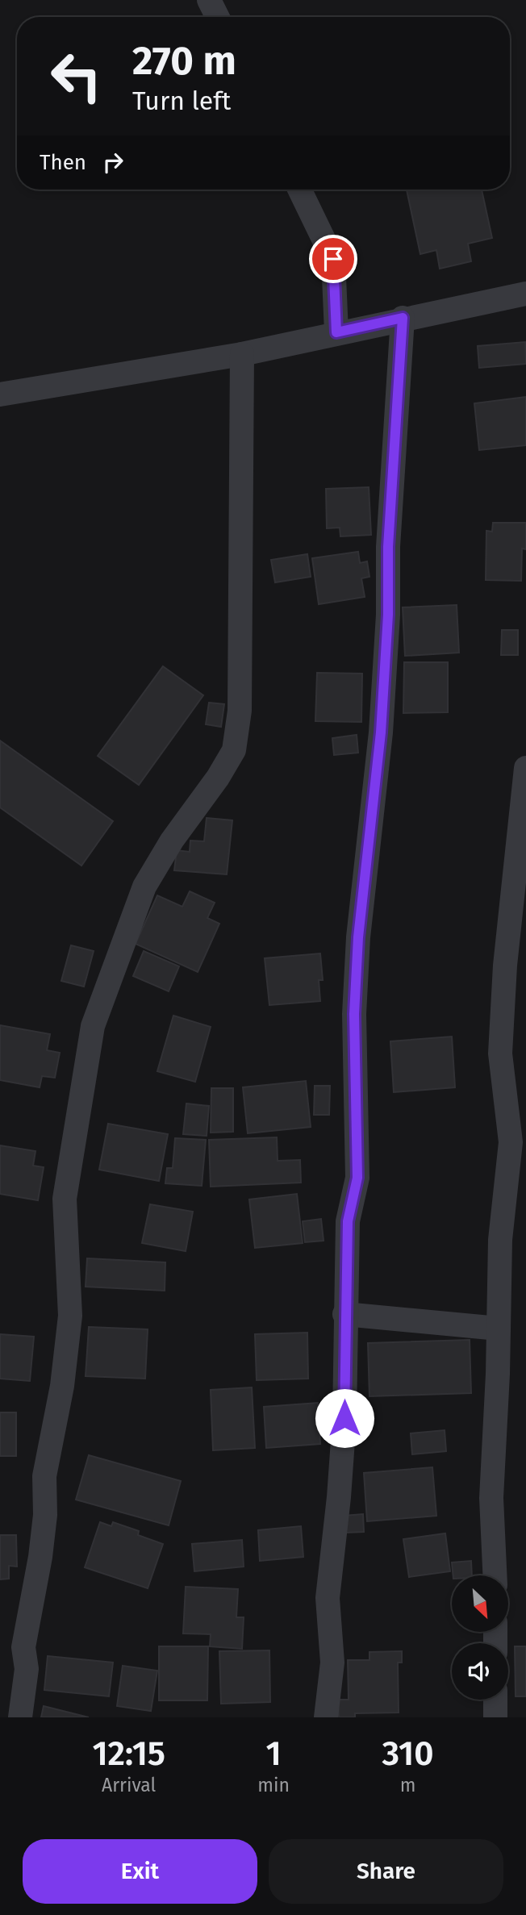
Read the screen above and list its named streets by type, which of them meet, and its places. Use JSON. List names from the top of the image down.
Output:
{
  "north": "bottom right",
  "page": {
    "turn": ["270 m", "Turn left"],
    "then": "Then",
    "eta": [
      "12:15",
      "Arrival",
      "1",
      "min",
      "310",
      "m"
    ],
    "buttons": ["Exit", "Share"]
  }
}
